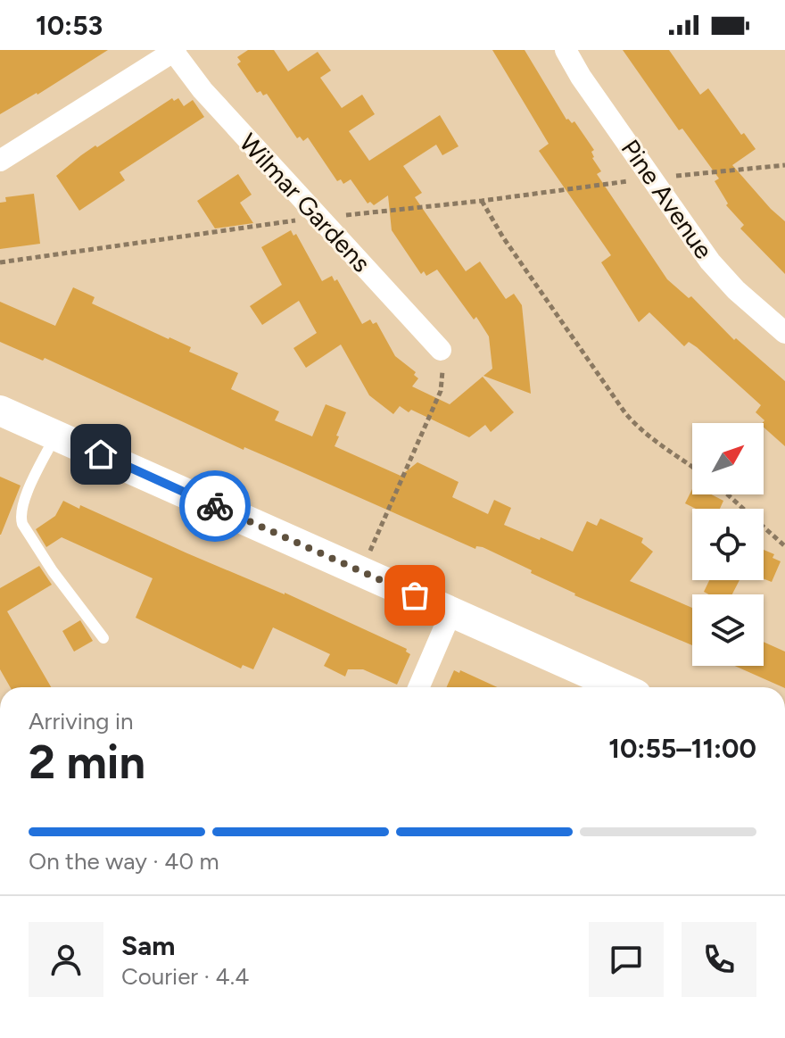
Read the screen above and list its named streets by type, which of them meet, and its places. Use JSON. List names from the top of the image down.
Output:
{
  "streets": {
    "street": ["Pine Avenue", "Wilmar Gardens"]
  },
  "north": "top right",
  "page": {
    "status": "10:53",
    "heading": ["2 min", "Arriving in", "10:55–11:00"],
    "panel": ["Sam", "Courier · 4.4"],
    "bar": "On the way · 40 m"
  }
}
